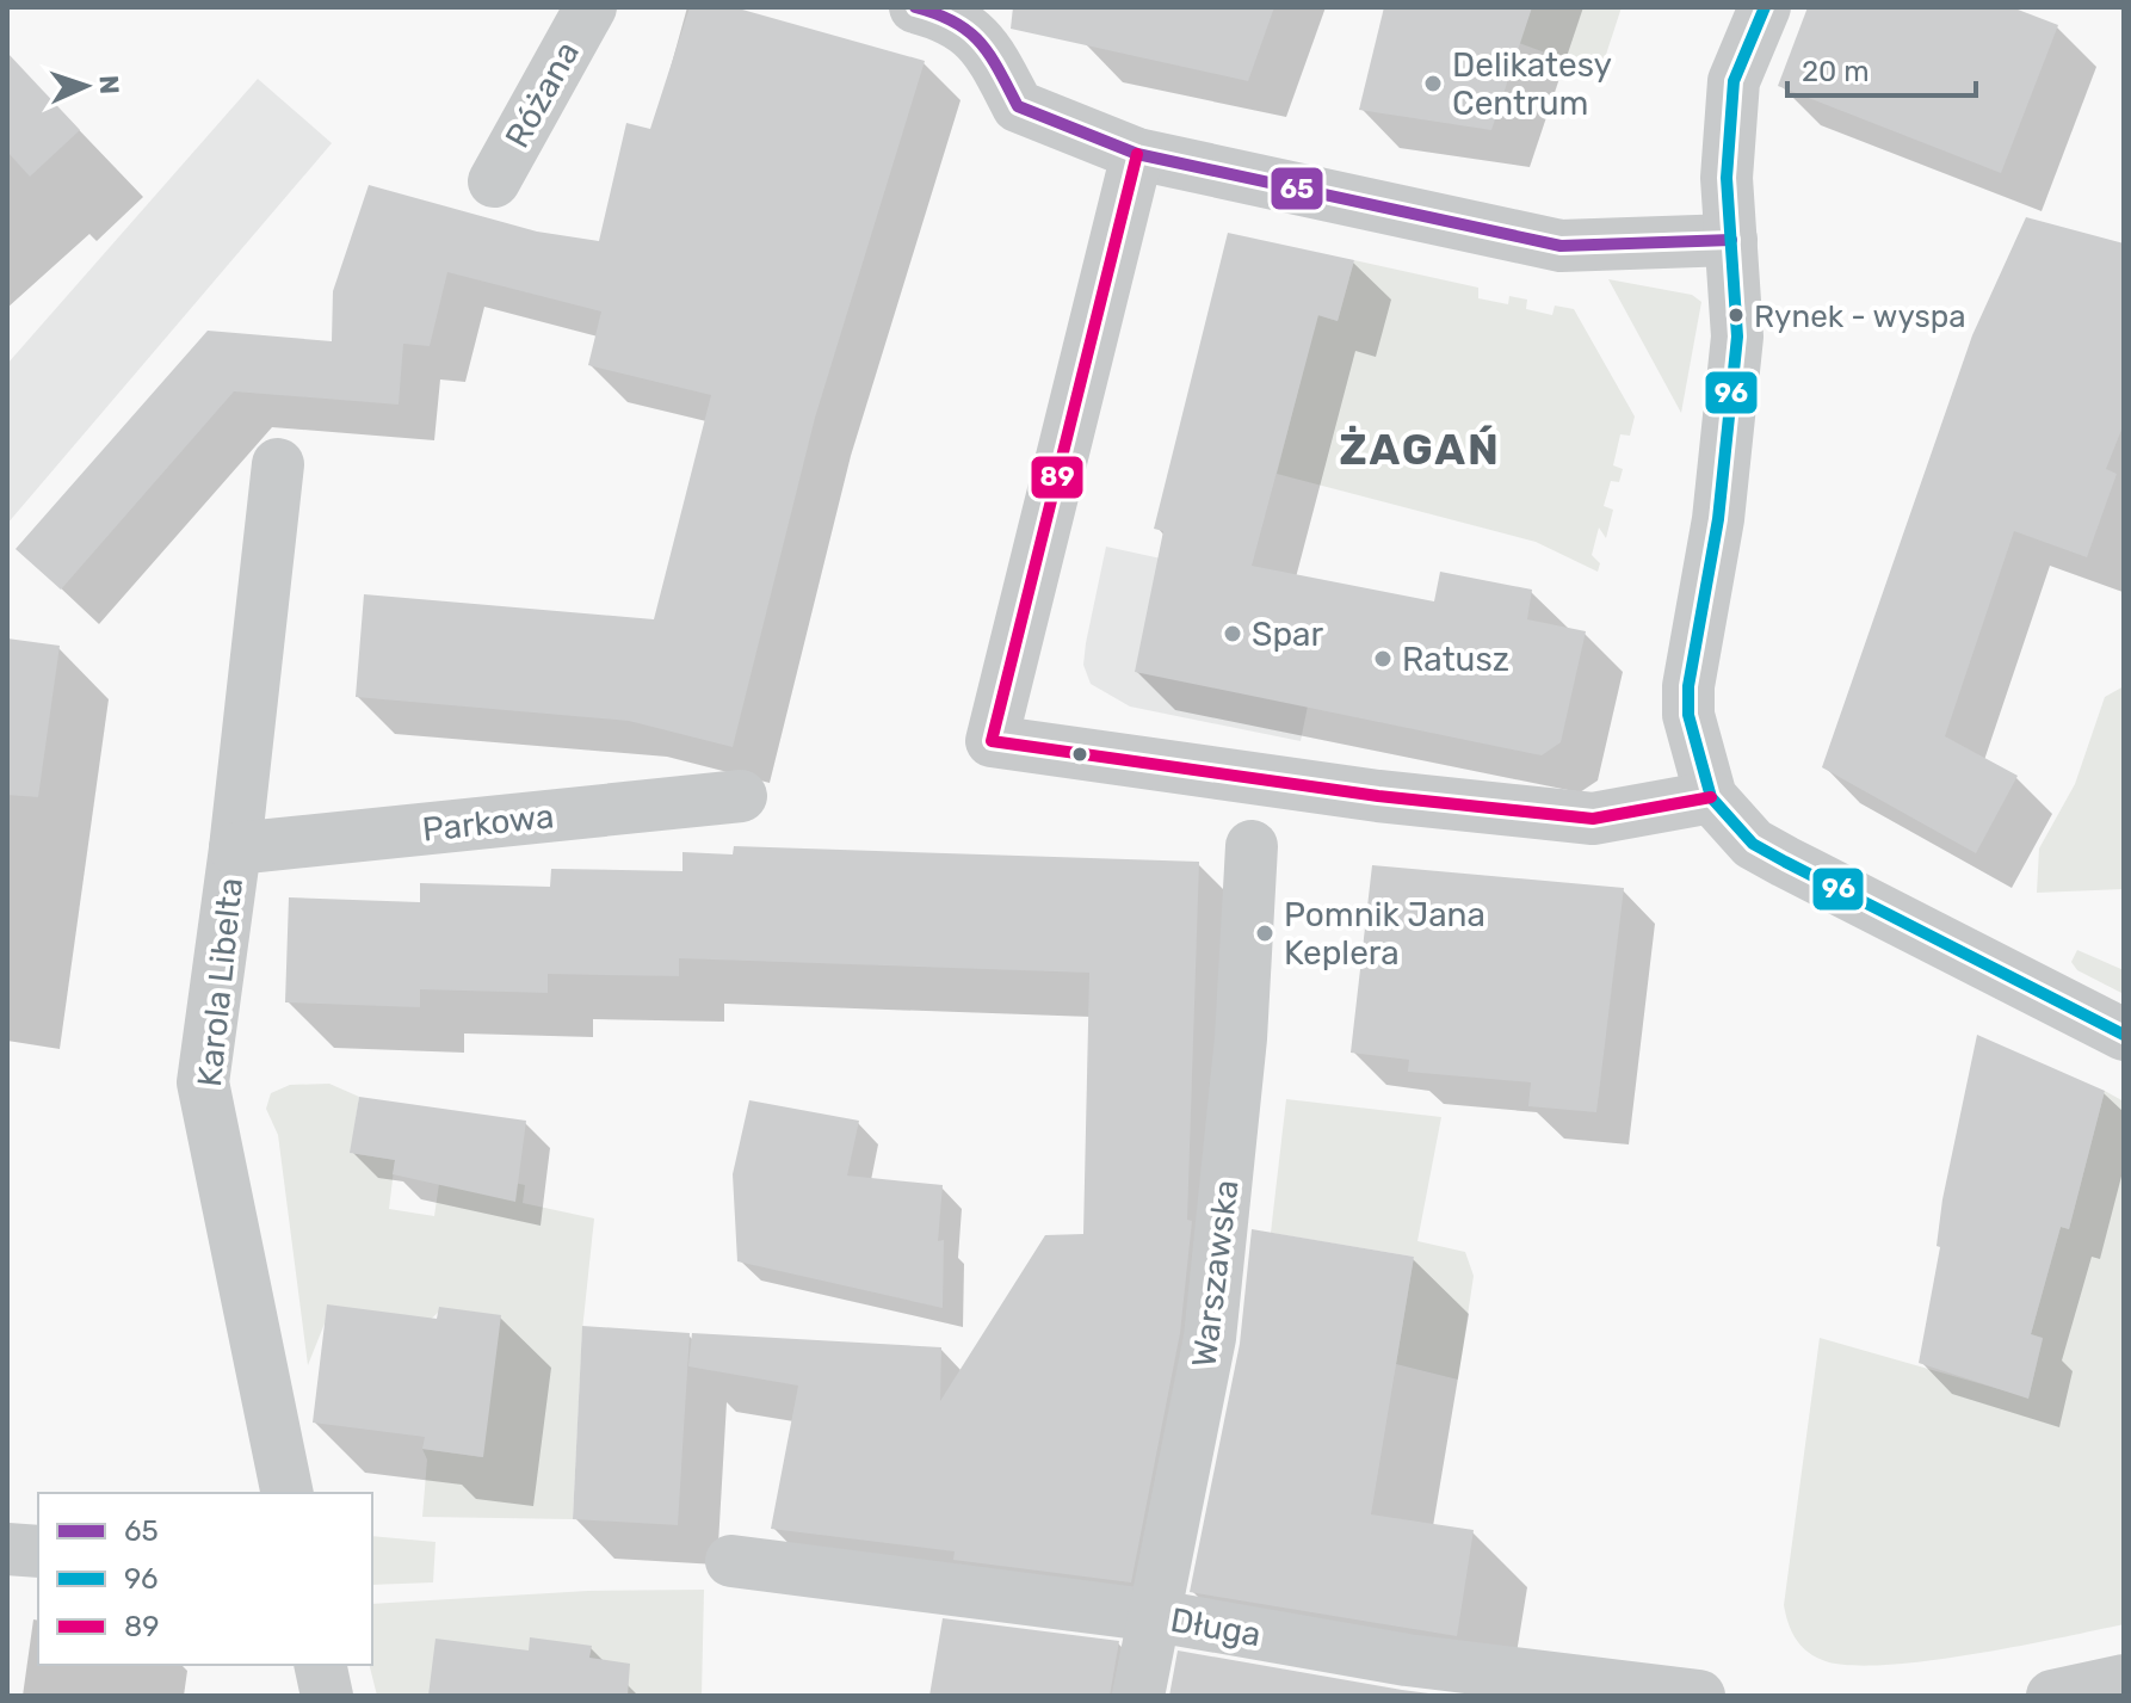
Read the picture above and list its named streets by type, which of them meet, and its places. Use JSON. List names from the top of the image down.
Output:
{
  "streets": {
    "street": [
      "Różana",
      "Parkowa",
      "Karola Libelta",
      "Warszawska",
      "Długa"
    ]
  },
  "crossings": [
    ["Parkowa", "Karola Libelta"],
    ["Warszawska", "Długa"]
  ],
  "districts": ["ŻAGAŃ"],
  "places": [
    "Delikatesy Centrum",
    "Rynek - wyspa",
    "Spar",
    "Ratusz",
    "Pomnik Jana Keplera"
  ],
  "lines": ["transit line 65", "transit line 96", "transit line 89"],
  "legend": ["65", "96", "89"],
  "scale_bar": "20 m",
  "north": "right"
}
